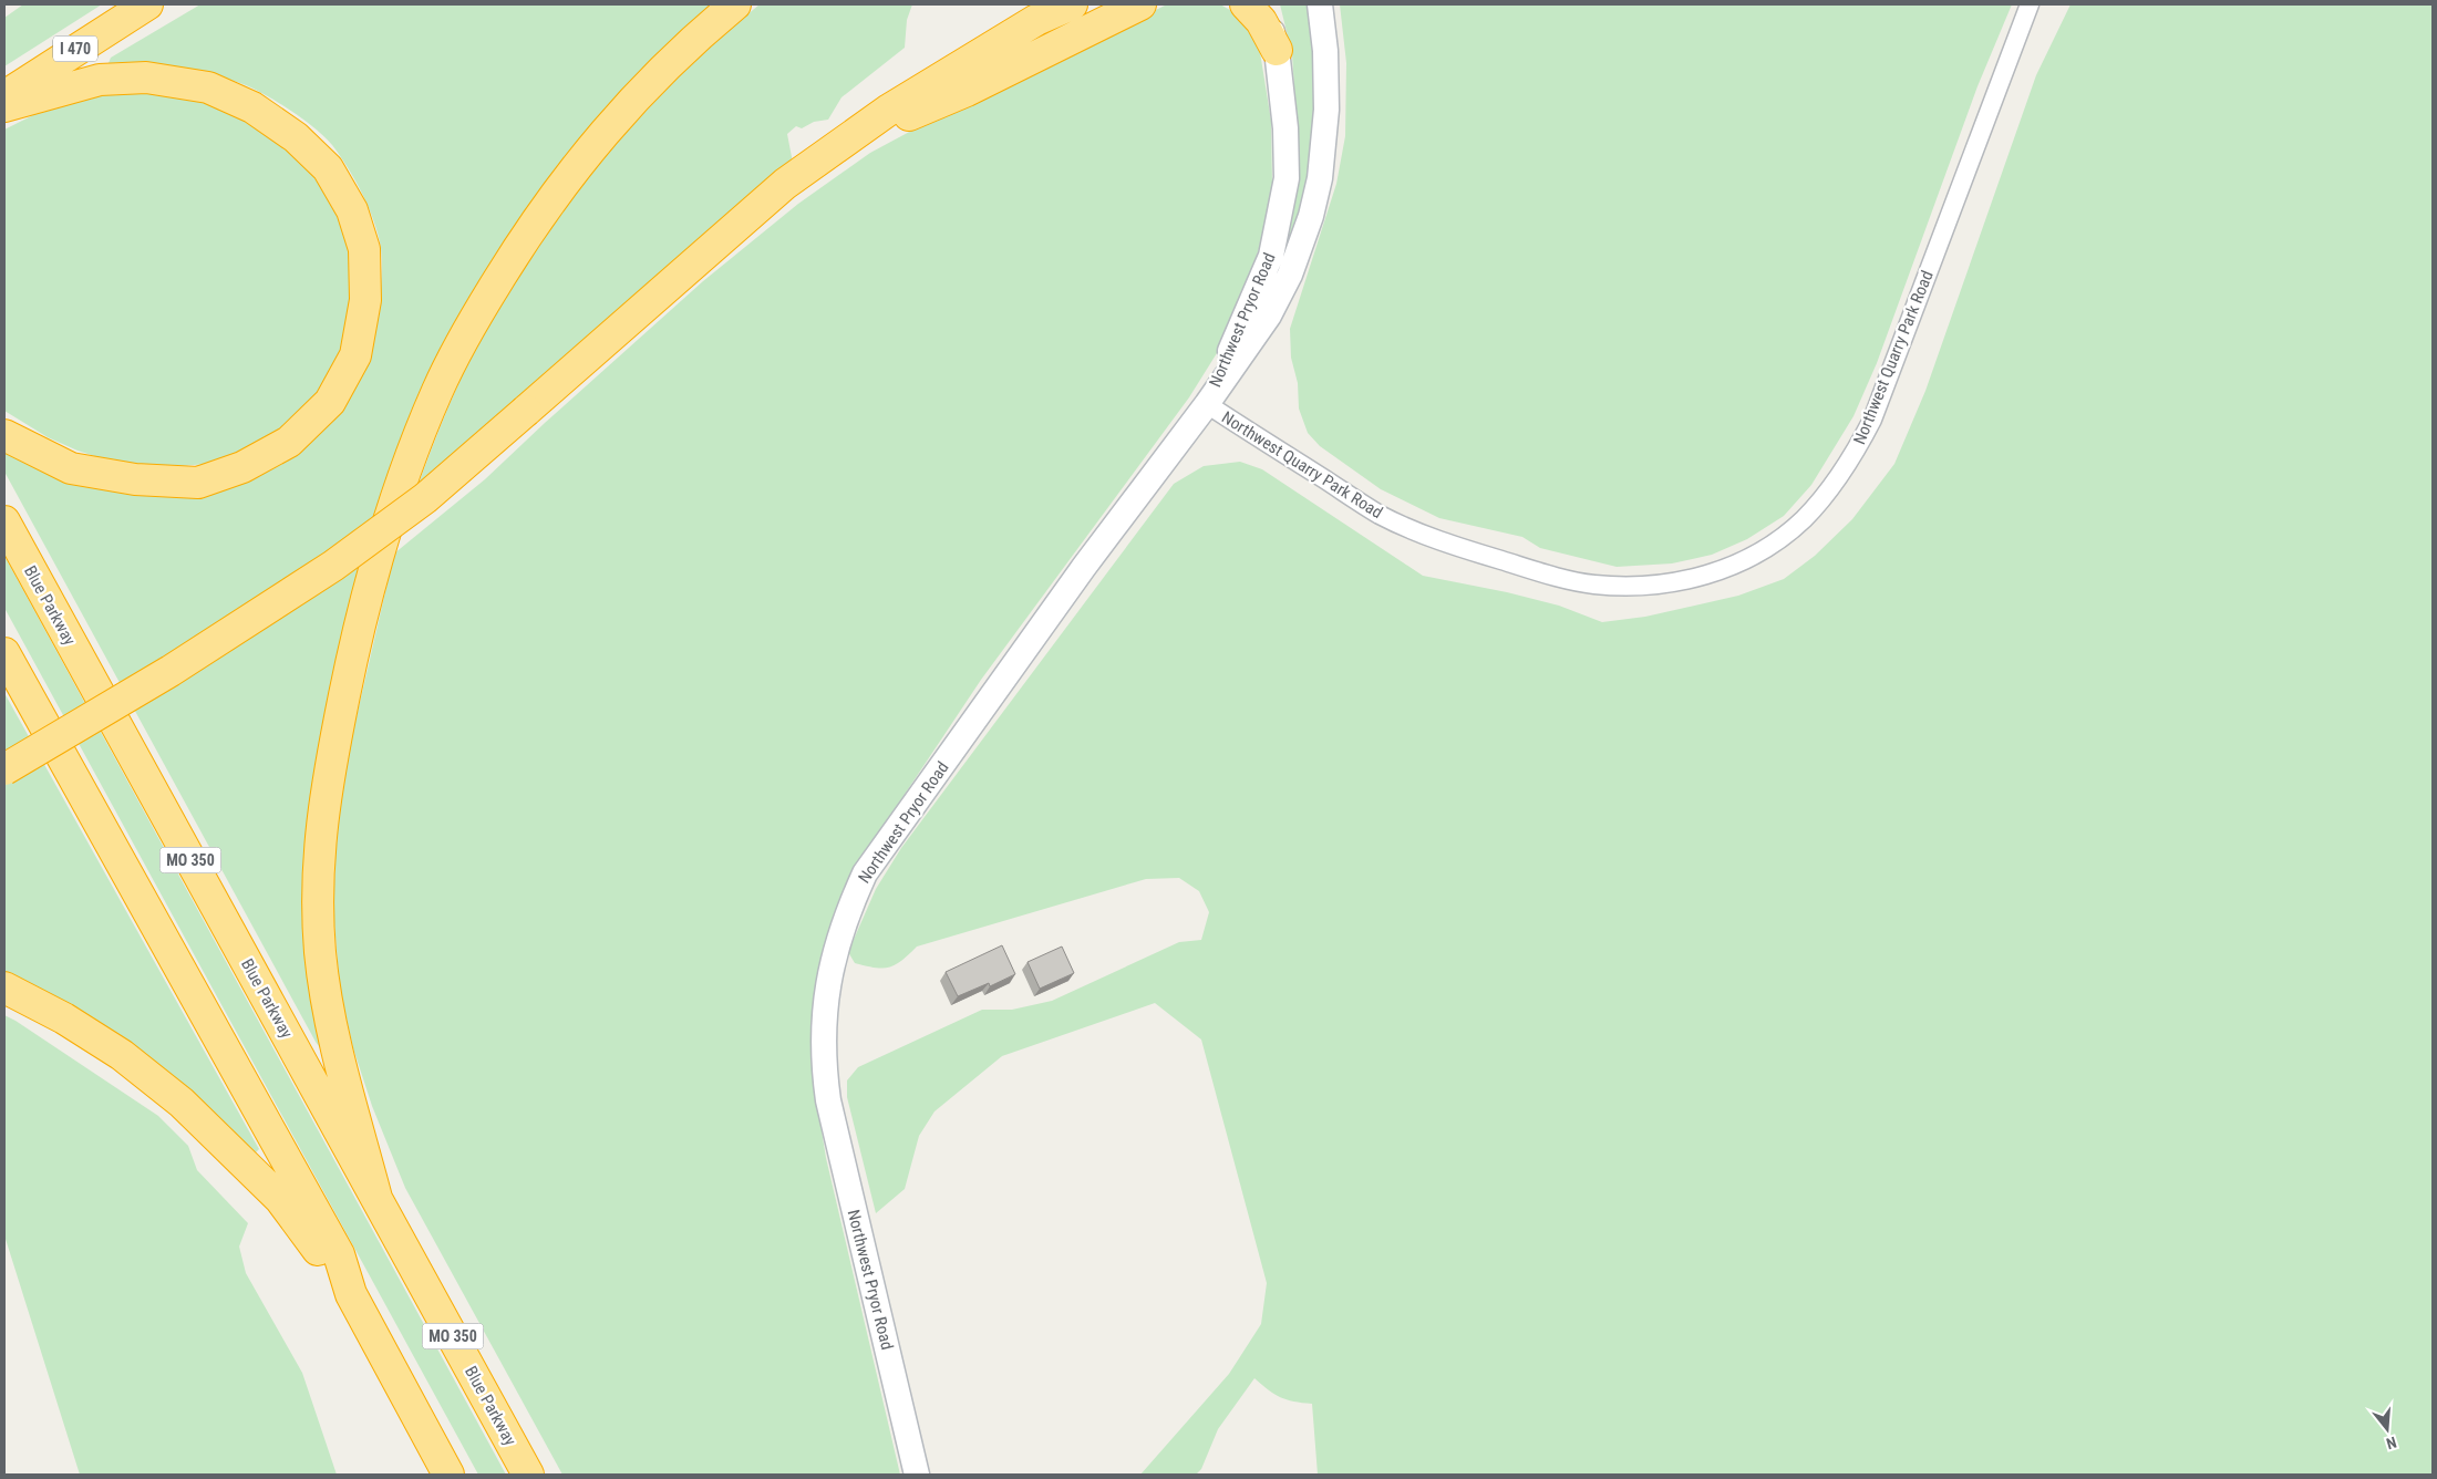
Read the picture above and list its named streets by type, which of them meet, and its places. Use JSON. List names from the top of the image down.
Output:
{
  "streets": {
    "highway": ["I 470", "Blue Parkway", "MO 350"],
    "main road": ["Northwest Pryor Road"],
    "street": ["Northwest Quarry Park Road"]
  },
  "crossings": [
    ["Northwest Pryor Road", "Northwest Quarry Park Road"]
  ],
  "north": "bottom"
}
